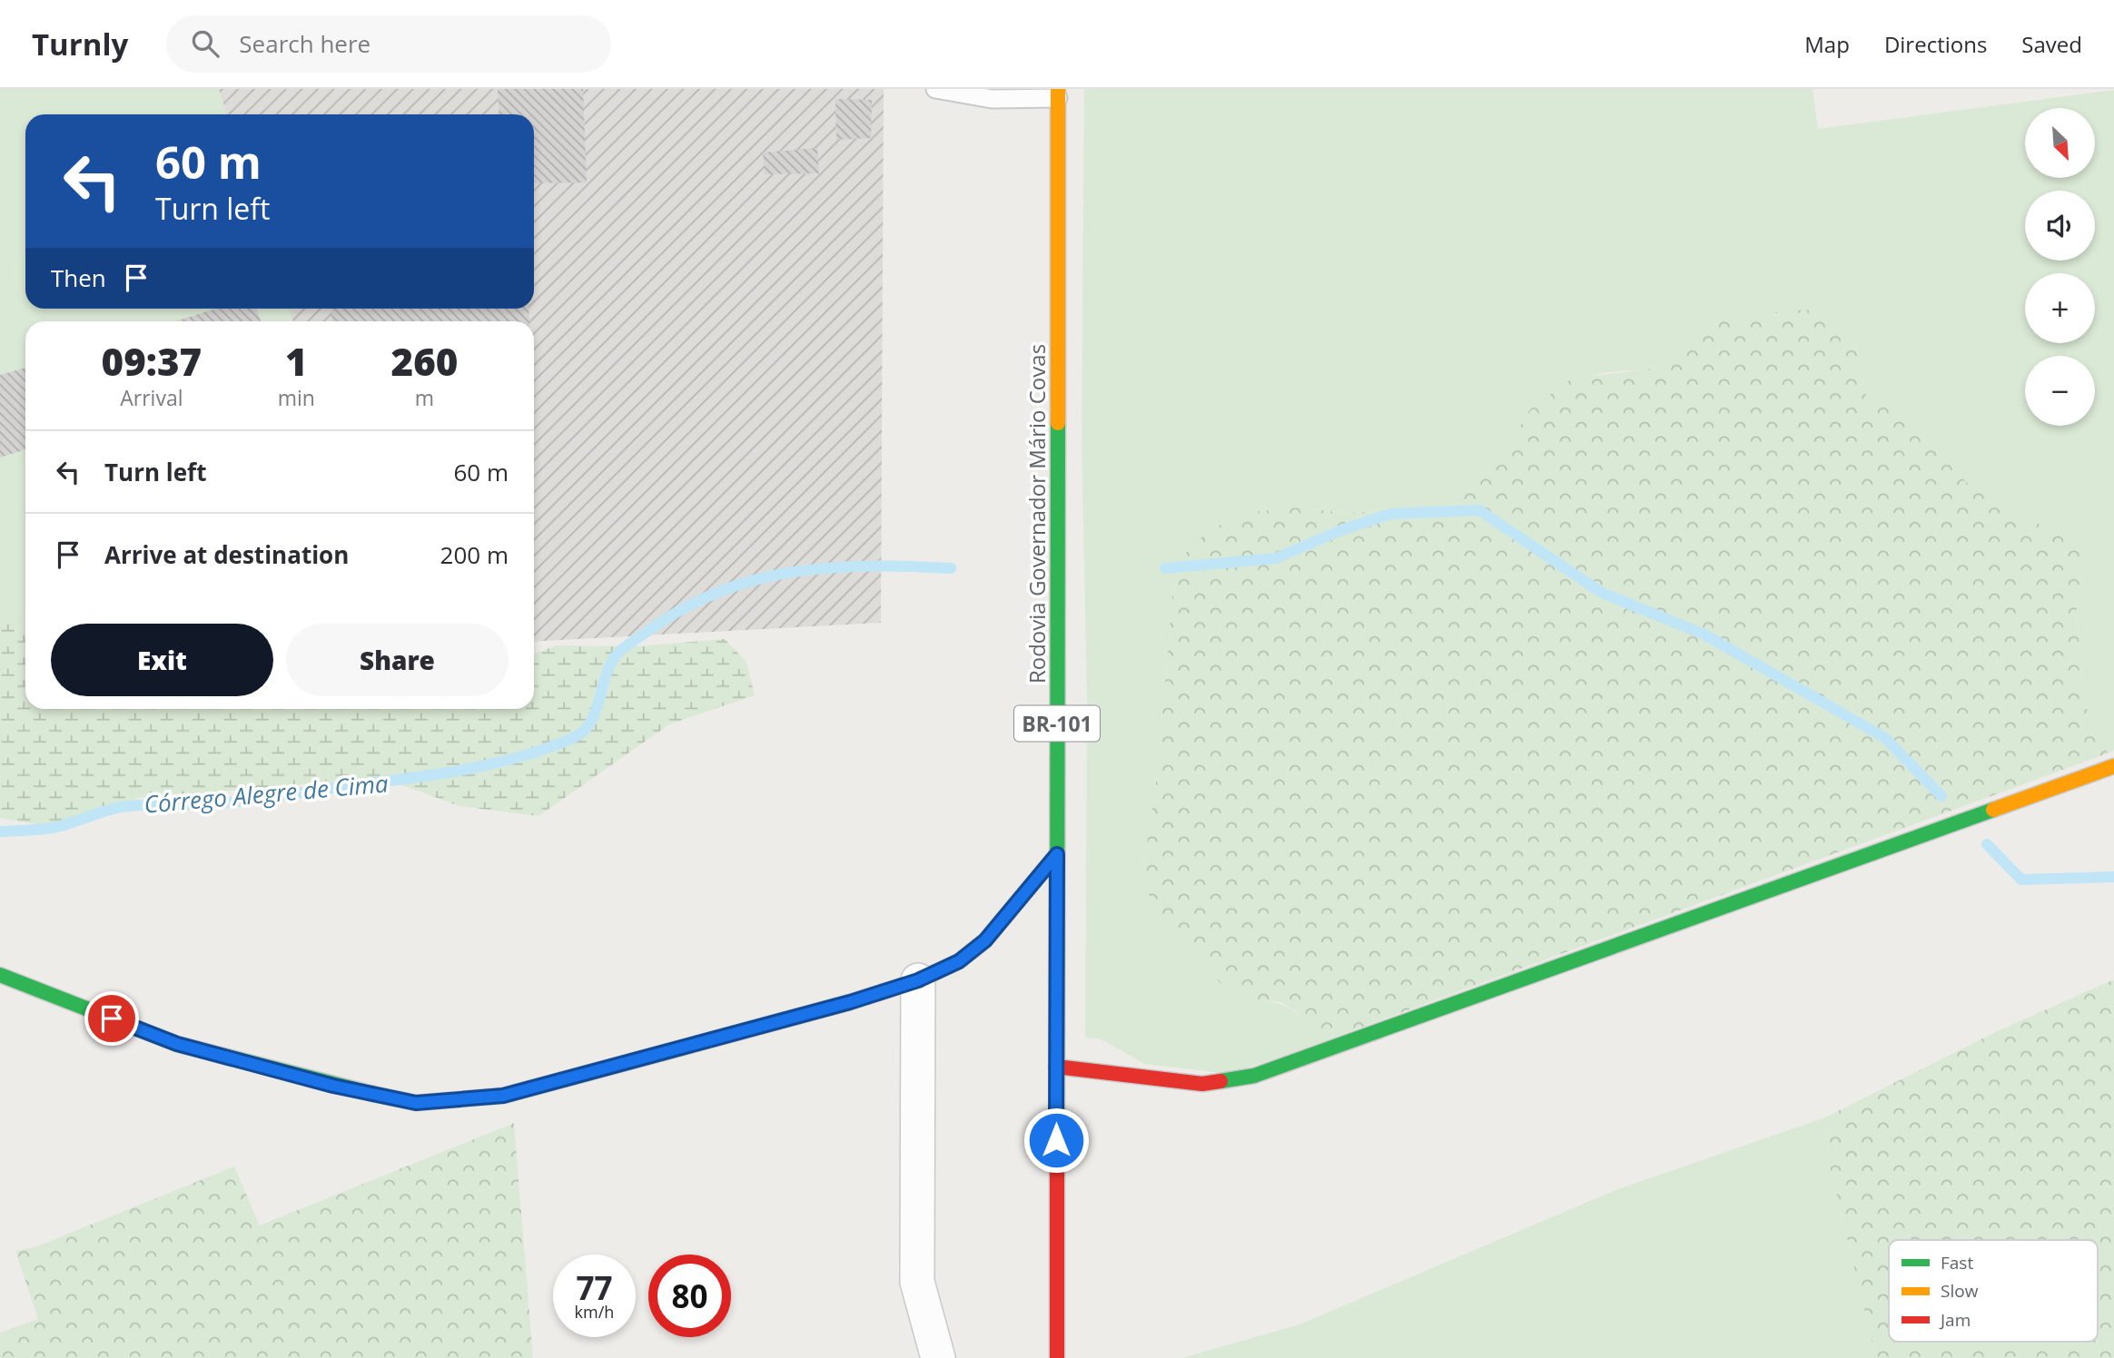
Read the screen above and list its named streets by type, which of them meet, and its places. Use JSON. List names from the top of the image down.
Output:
{
  "streets": {
    "main road": ["Rodovia Governador Mário Covas", "BR-101"]
  },
  "water": ["Córrego Alegre de Cima"],
  "legend": ["Fast", "Slow", "Jam"],
  "north": "bottom right",
  "page": {
    "header": "Turnly",
    "search": "Search here",
    "nav": ["Map", "Directions", "Saved"],
    "map_buttons": ["+", "−"],
    "turn": ["60 m", "Turn left"],
    "then": "Then",
    "eta": [
      "09:37",
      "Arrival",
      "1",
      "min",
      "260",
      "m"
    ],
    "list": [
      {
        "name": "Turn left",
        "value": "60 m"
      },
      {
        "name": "Arrive at destination",
        "value": "200 m"
      }
    ],
    "buttons": ["Exit", "Share"],
    "speed": "77 km/h",
    "limit": "80"
  }
}
